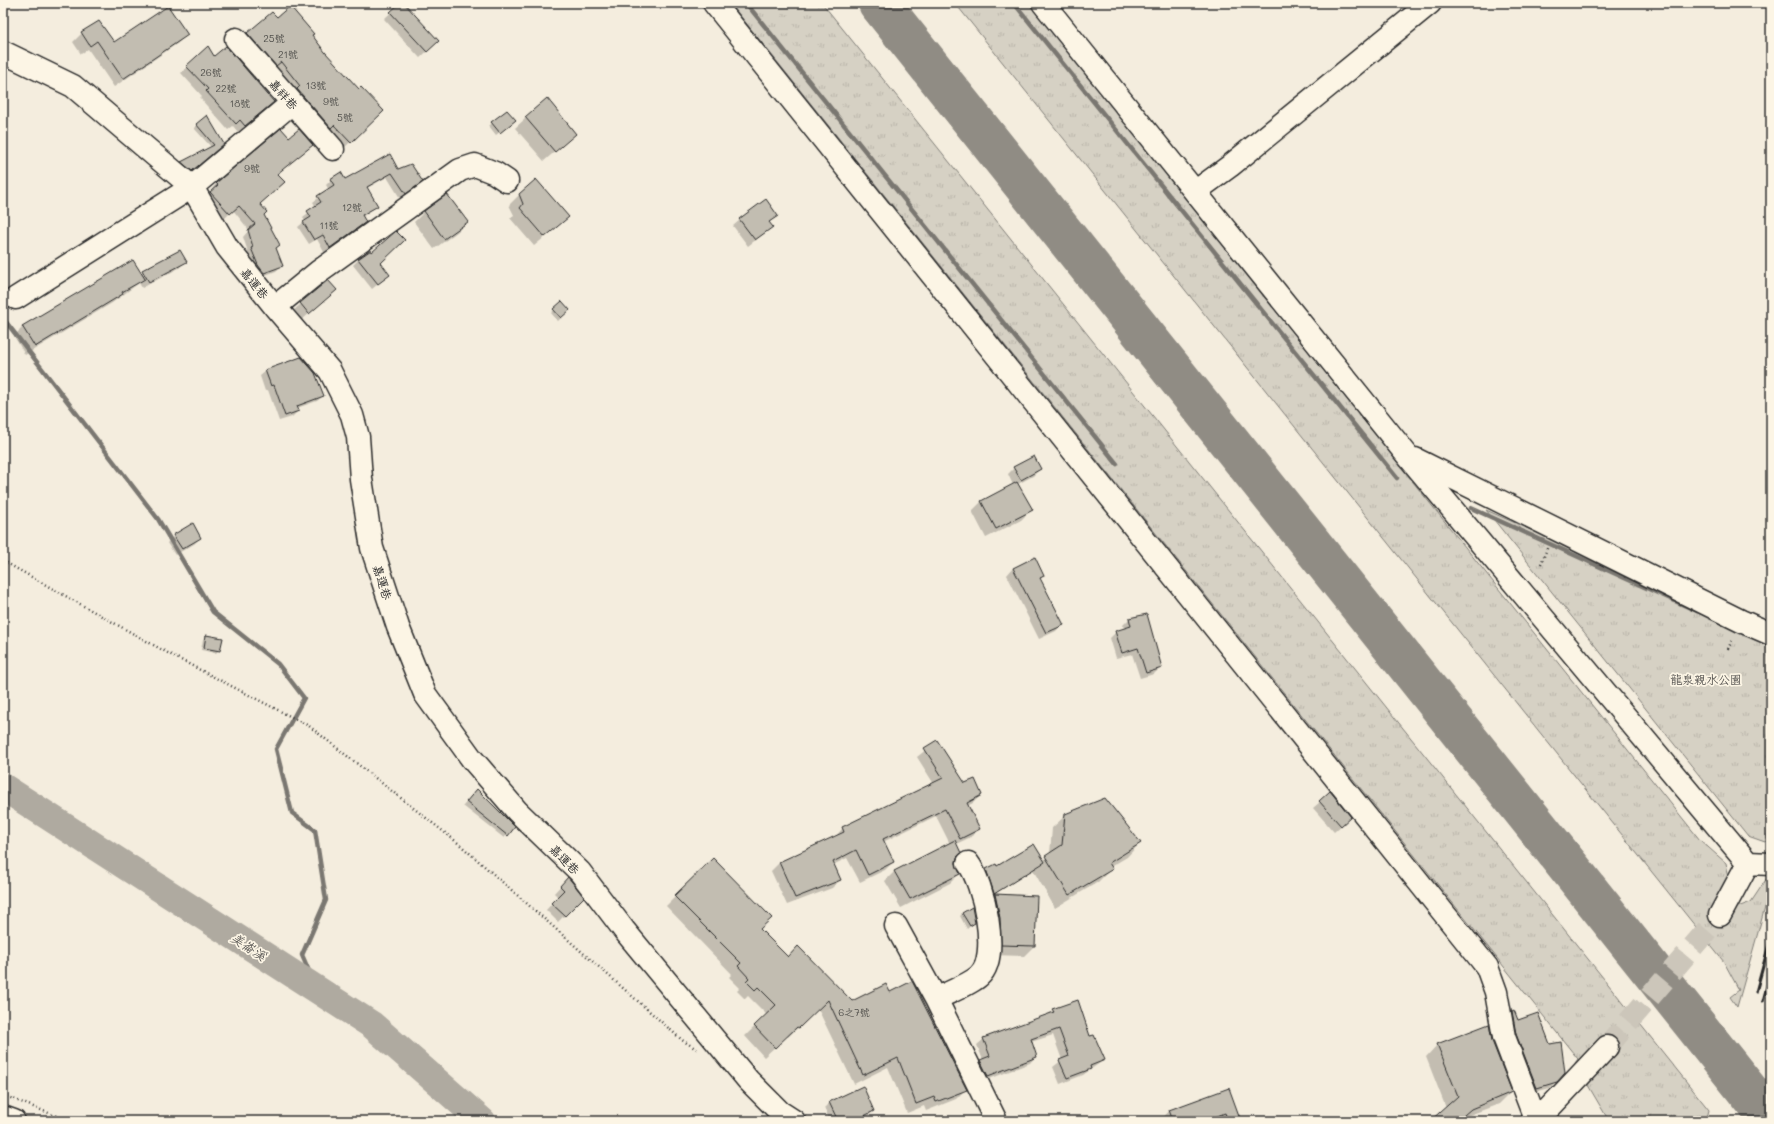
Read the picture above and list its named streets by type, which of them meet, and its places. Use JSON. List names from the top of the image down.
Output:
{
  "streets": {
    "street": ["嘉祥巷", "嘉運巷"]
  },
  "water": ["美崙溪"],
  "parks": ["龍泉親水公園"],
  "house_numbers": [
    "25號",
    "21號",
    "26號",
    "13號",
    "22號",
    "9號",
    "18號",
    "5號",
    "9號",
    "12號",
    "11號",
    "6之7號"
  ]
}
